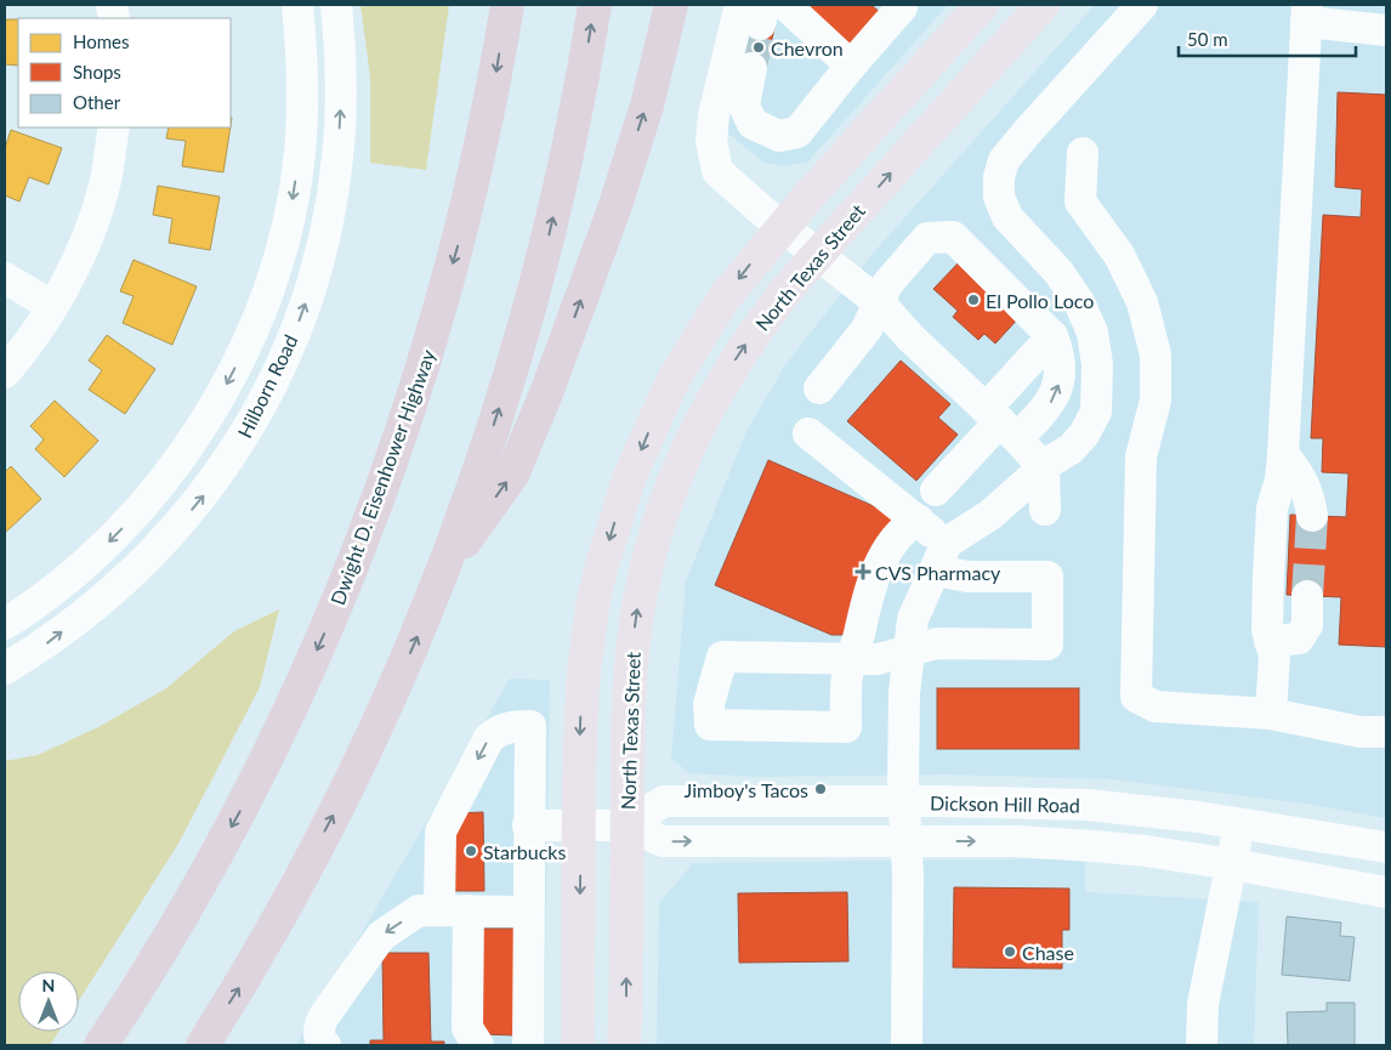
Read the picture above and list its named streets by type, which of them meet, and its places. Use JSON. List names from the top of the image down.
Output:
{
  "streets": {
    "highway": ["Dwight D. Eisenhower Highway"],
    "main road": ["North Texas Street"],
    "street": ["Hilborn Road", "Dickson Hill Road"]
  },
  "crossings": [
    ["North Texas Street", "Dickson Hill Road"]
  ],
  "places": {
    "other": [
      "Chevron",
      "El Pollo Loco",
      "Jimboy's Tacos",
      "Starbucks",
      "Chase"
    ],
    "health": ["CVS Pharmacy"]
  },
  "legend": ["Homes", "Shops", "Other"],
  "scale_bar": "50 m",
  "north": "top"
}
